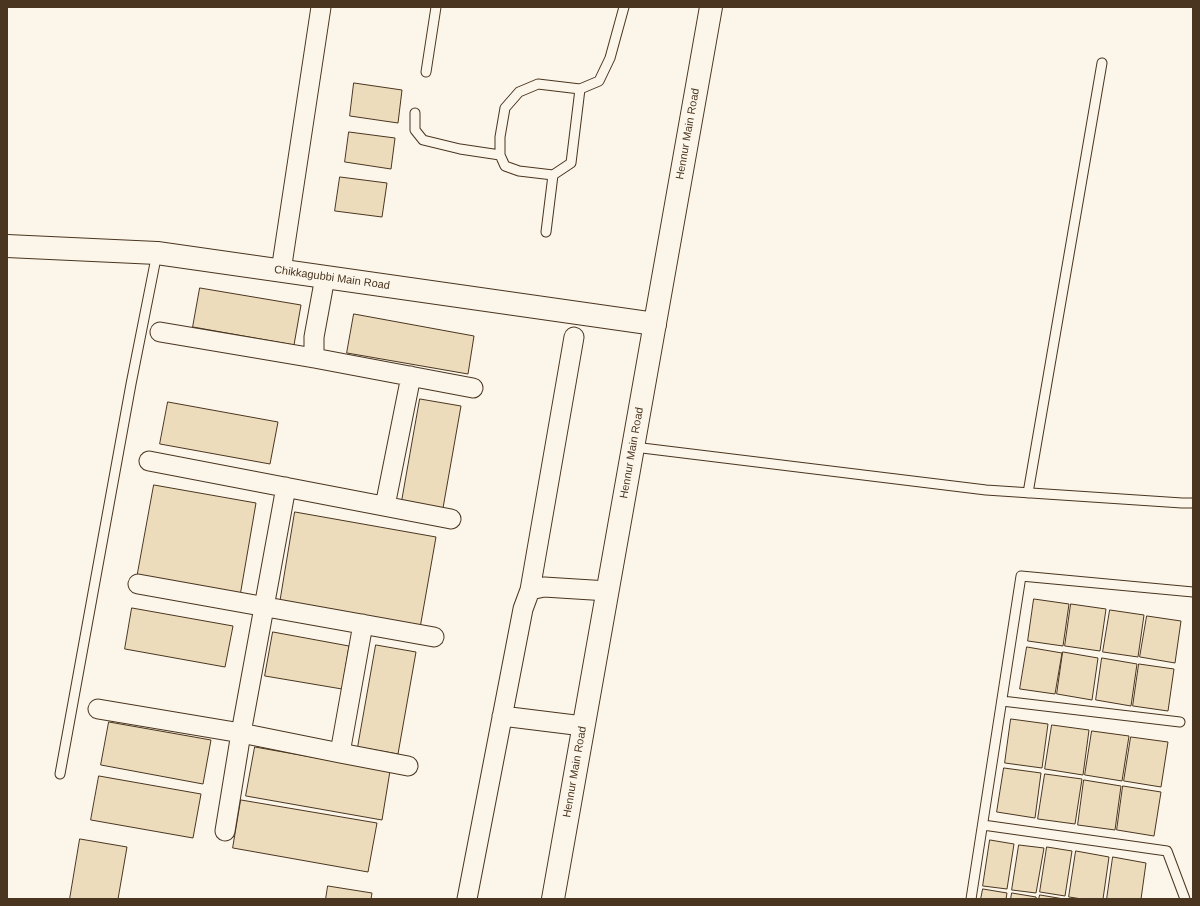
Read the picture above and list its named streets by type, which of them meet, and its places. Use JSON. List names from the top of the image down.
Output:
{
  "streets": {
    "main road": ["Hennur Main Road", "Chikkagubbi Main Road"]
  },
  "crossings": [
    ["Hennur Main Road", "Chikkagubbi Main Road"]
  ]
}
